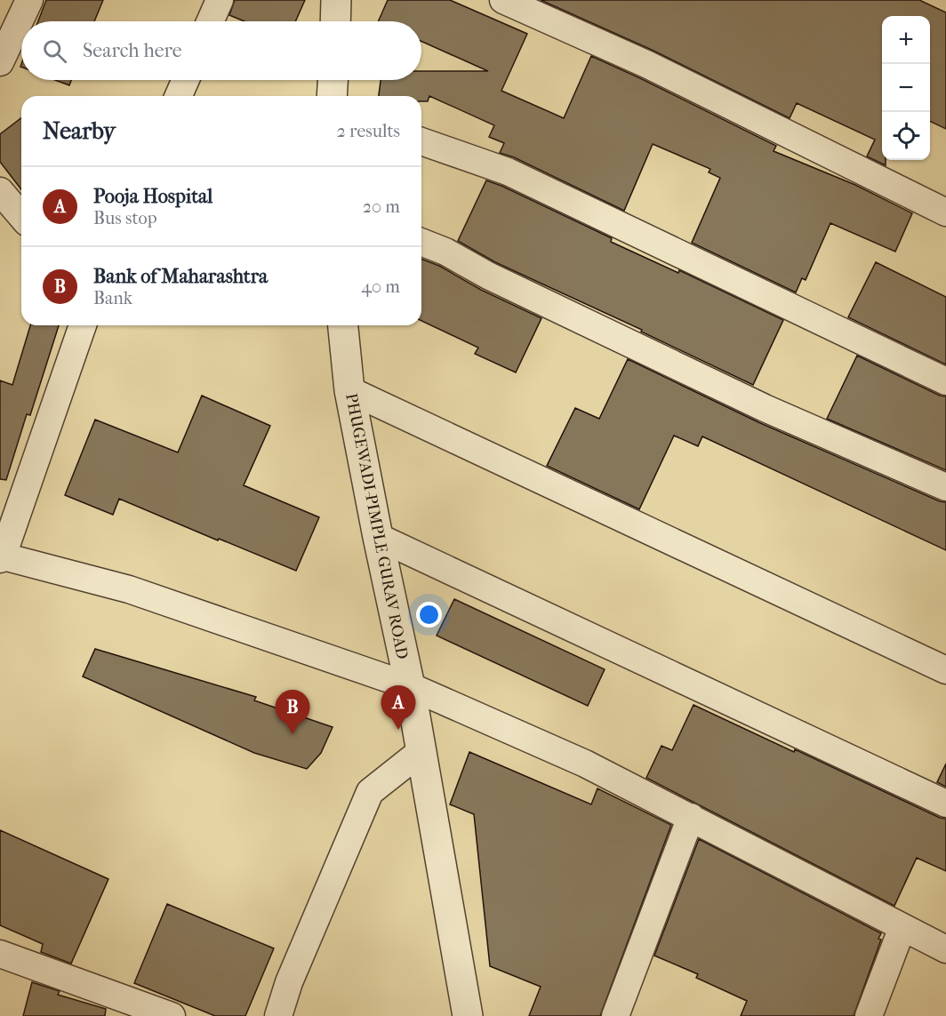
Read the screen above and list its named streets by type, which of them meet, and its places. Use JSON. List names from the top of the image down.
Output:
{
  "streets": {
    "street": ["PHUGEWADI-PIMPLE GURAV ROAD"]
  },
  "page": {
    "map_buttons": ["+", "−"],
    "search": "Search here",
    "heading": ["Nearby", "2 results"],
    "list": [
      {
        "mark": "A",
        "name": "Pooja Hospital",
        "note": "Bus stop",
        "value": "20 m"
      },
      {
        "mark": "B",
        "name": "Bank of Maharashtra",
        "note": "Bank",
        "value": "40 m"
      }
    ],
    "pins": ["A", "B"]
  }
}
